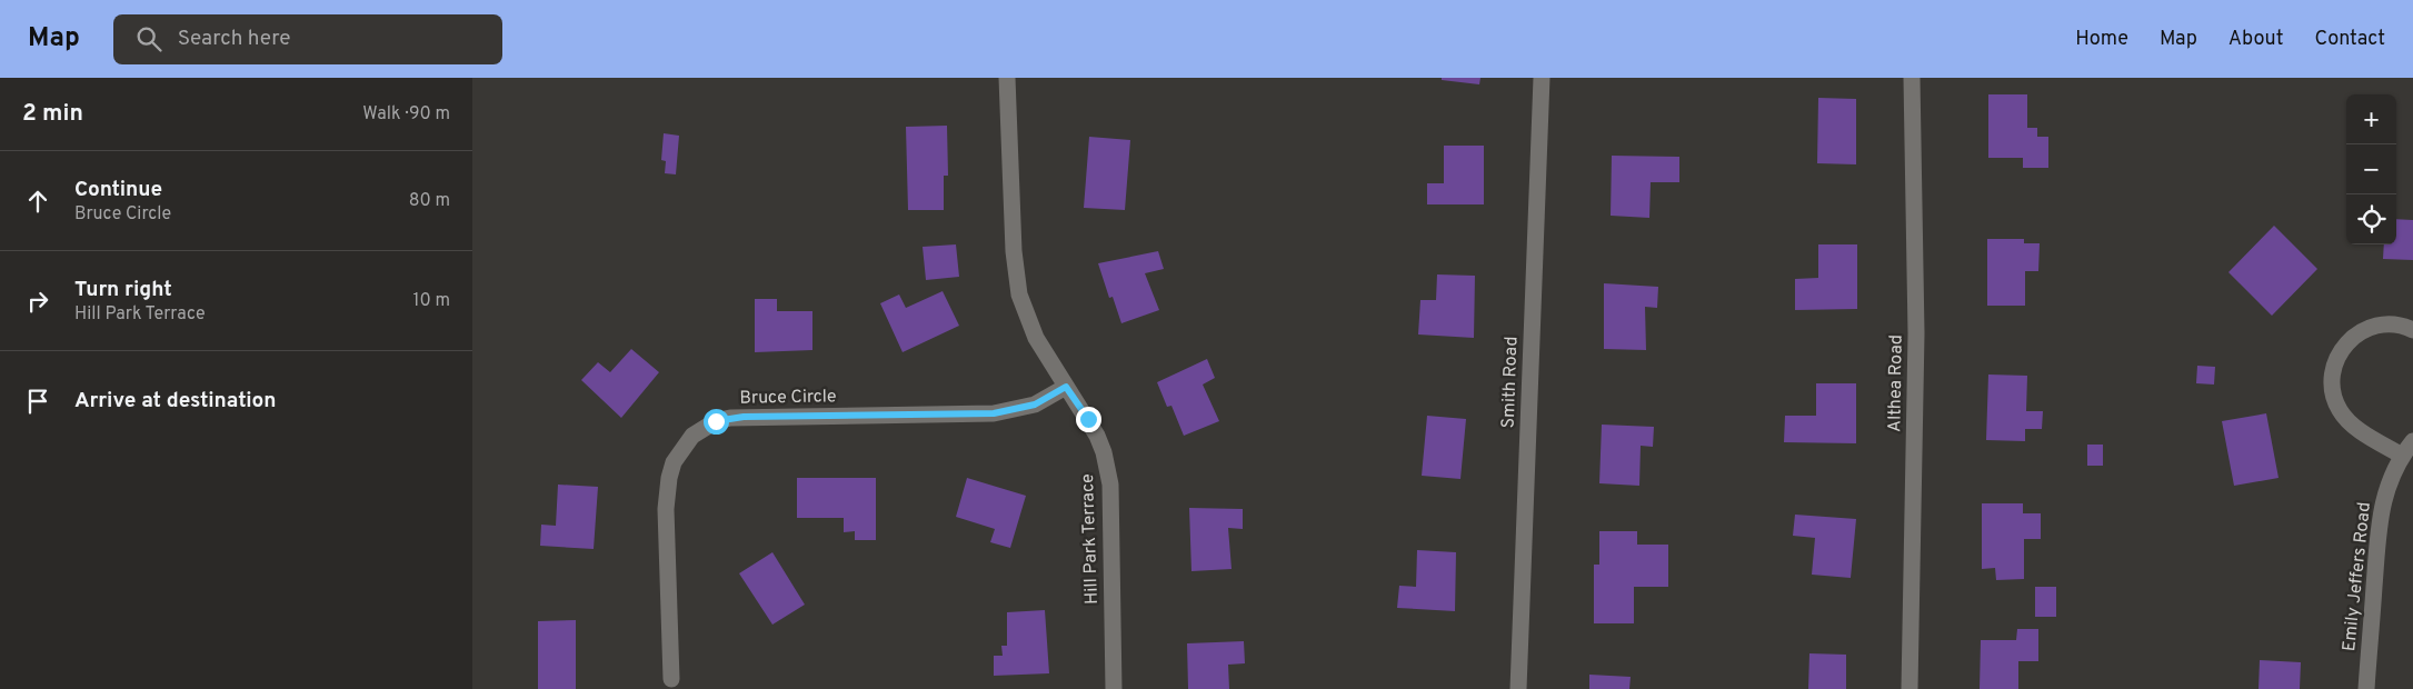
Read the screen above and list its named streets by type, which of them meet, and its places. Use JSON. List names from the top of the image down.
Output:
{
  "streets": {
    "street": [
      "Smith Road",
      "Althea Road",
      "Bruce Circle",
      "Hill Park Terrace",
      "Emily Jeffers Road"
    ]
  },
  "crossings": [
    ["Bruce Circle", "Hill Park Terrace"]
  ],
  "page": {
    "header": "Map",
    "search": "Search here",
    "nav": [
      "Home",
      "Map",
      "About",
      "Contact"
    ],
    "heading": ["2 min", "Walk · 90 m"],
    "map_buttons": ["+", "−"],
    "list": [
      ["Continue", "Bruce Circle", "80 m"],
      ["Turn right", "Hill Park Terrace", "10 m"],
      "Arrive at destination"
    ]
  }
}
